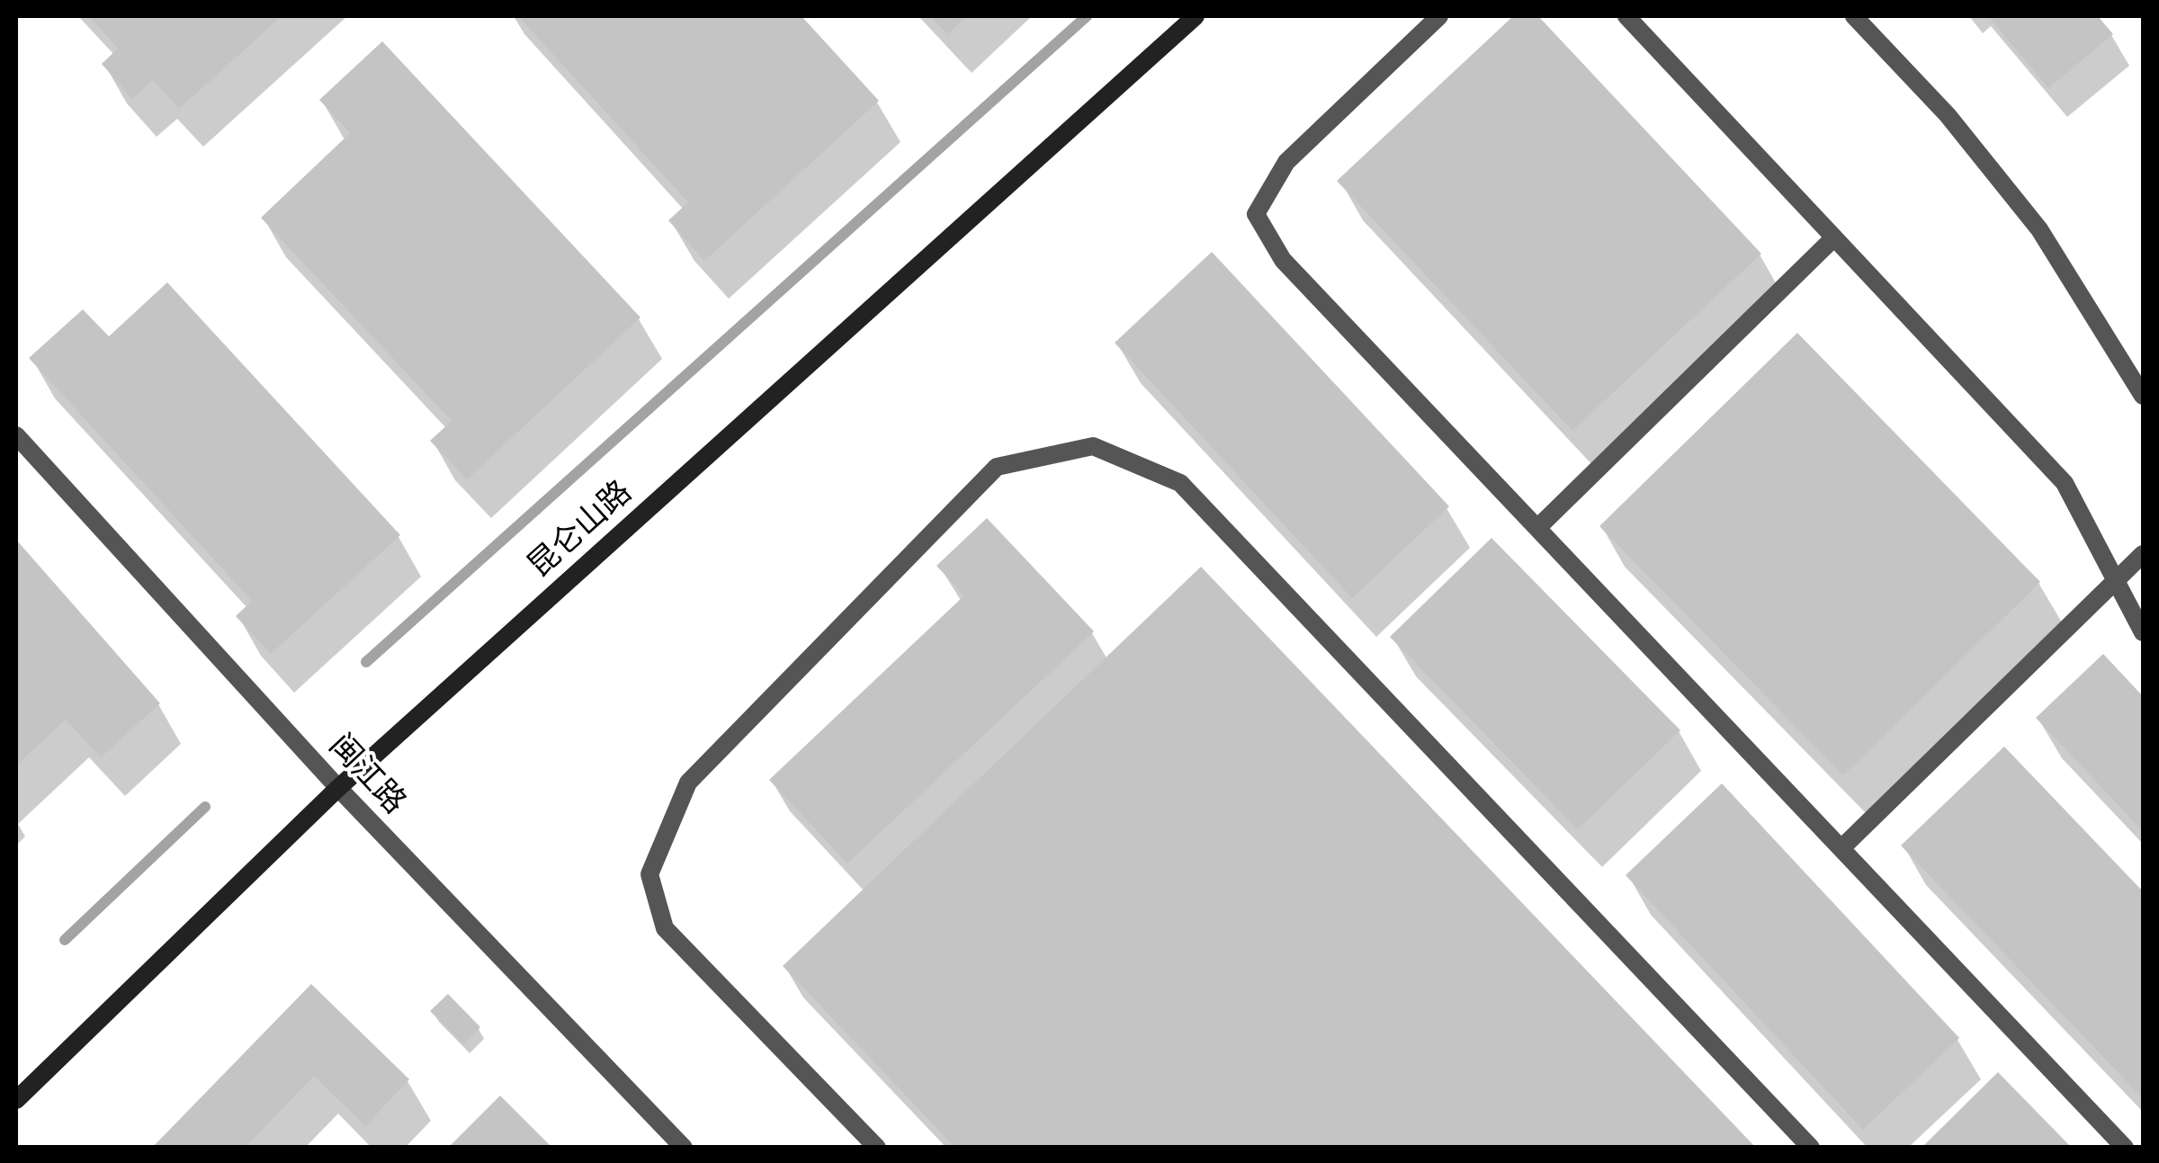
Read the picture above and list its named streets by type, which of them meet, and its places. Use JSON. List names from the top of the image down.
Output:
{
  "streets": {
    "main road": ["昆仑山路"],
    "street": ["闽江路"]
  },
  "crossings": [
    ["昆仑山路", "闽江路"]
  ]
}
